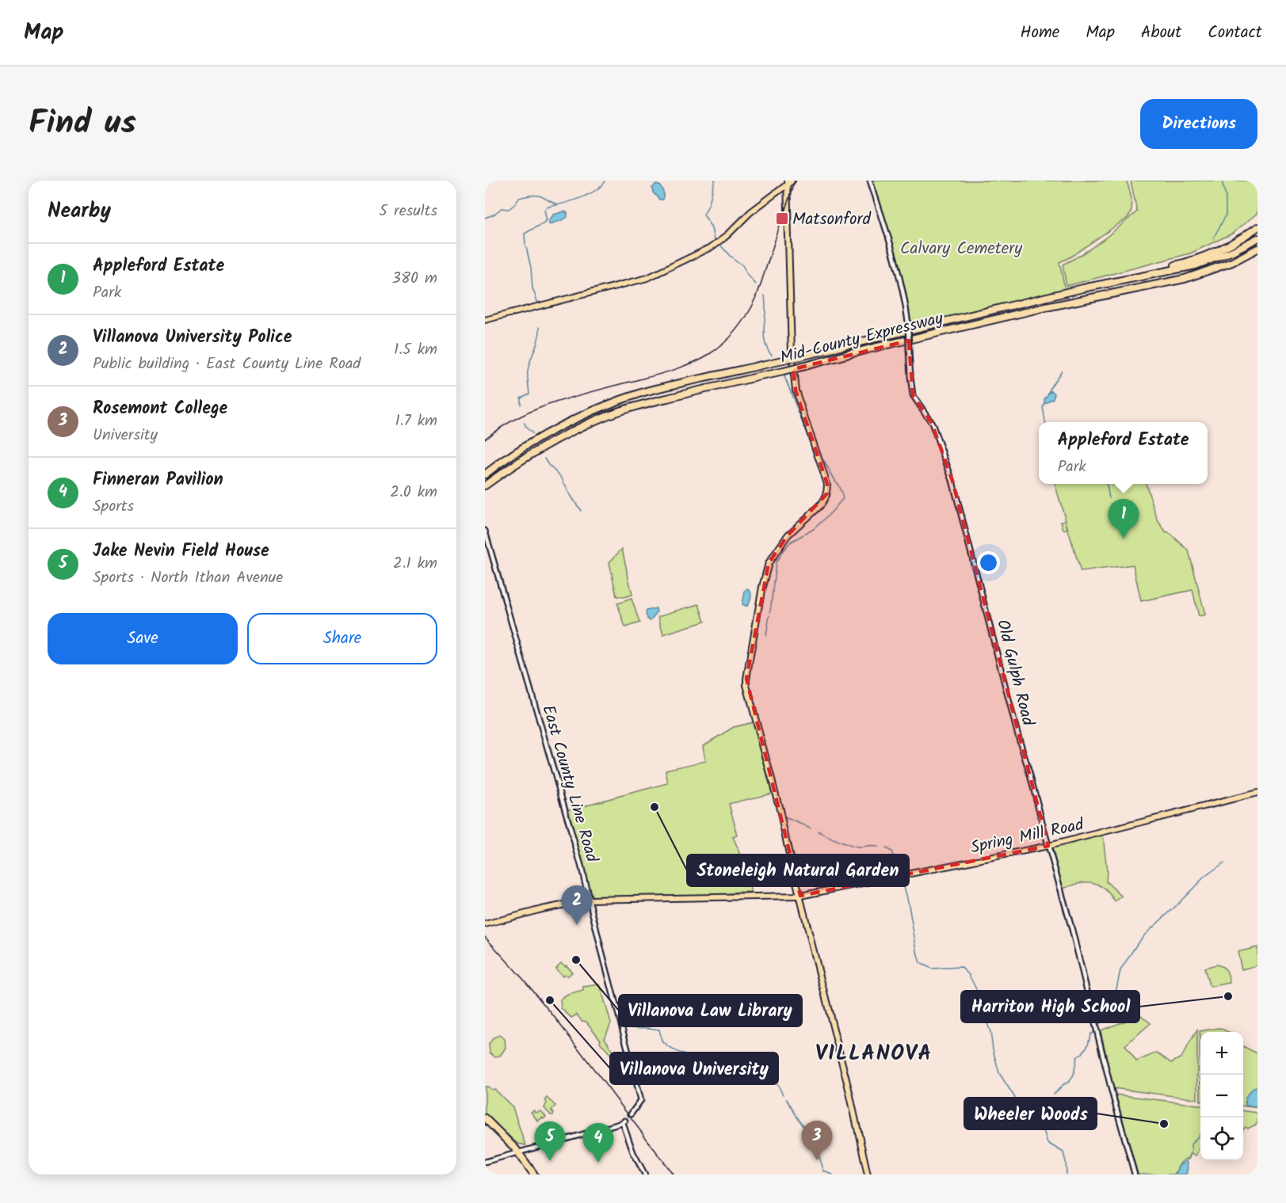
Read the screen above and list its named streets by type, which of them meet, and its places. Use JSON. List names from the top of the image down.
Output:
{
  "streets": {
    "highway": ["Mid-County Expressway"],
    "main road": ["Spring Mill Road"],
    "street": ["Old Gulph Road", "East County Line Road"]
  },
  "crossings": [
    ["Old Gulph Road", "Spring Mill Road"],
    ["East County Line Road", "Spring Mill Road"]
  ],
  "districts": ["VILLANOVA"],
  "parks": ["Calvary Cemetery"],
  "places": {
    "transit": ["Matsonford"],
    "other": [
      "Stoneleigh Natural Garden",
      "Villanova Law Library",
      "Harriton High School",
      "Villanova University",
      "Wheeler Woods"
    ]
  },
  "page": {
    "header": "Map",
    "nav": [
      "Home",
      "Map",
      "About",
      "Contact"
    ],
    "title": "Find us",
    "buttons": [
      "Directions",
      ["Save", "Share"]
    ],
    "heading": ["Nearby", "5 results"],
    "list": [
      {
        "mark": "1",
        "name": "Appleford Estate",
        "note": "Park",
        "value": "380 m"
      },
      {
        "mark": "2",
        "name": "Villanova University Police",
        "note": "Public building · East County Line Road",
        "value": "1.5 km"
      },
      {
        "mark": "3",
        "name": "Rosemont College",
        "note": "University",
        "value": "1.7 km"
      },
      {
        "mark": "4",
        "name": "Finneran Pavilion",
        "note": "Sports",
        "value": "2.0 km"
      },
      {
        "mark": "5",
        "name": "Jake Nevin Field House",
        "note": "Sports · North Ithan Avenue",
        "value": "2.1 km"
      }
    ],
    "popup": ["Appleford Estate", "Park"],
    "pins": [
      "1",
      "2",
      "3",
      "5",
      "4"
    ],
    "map_buttons": ["+", "−"]
  }
}
